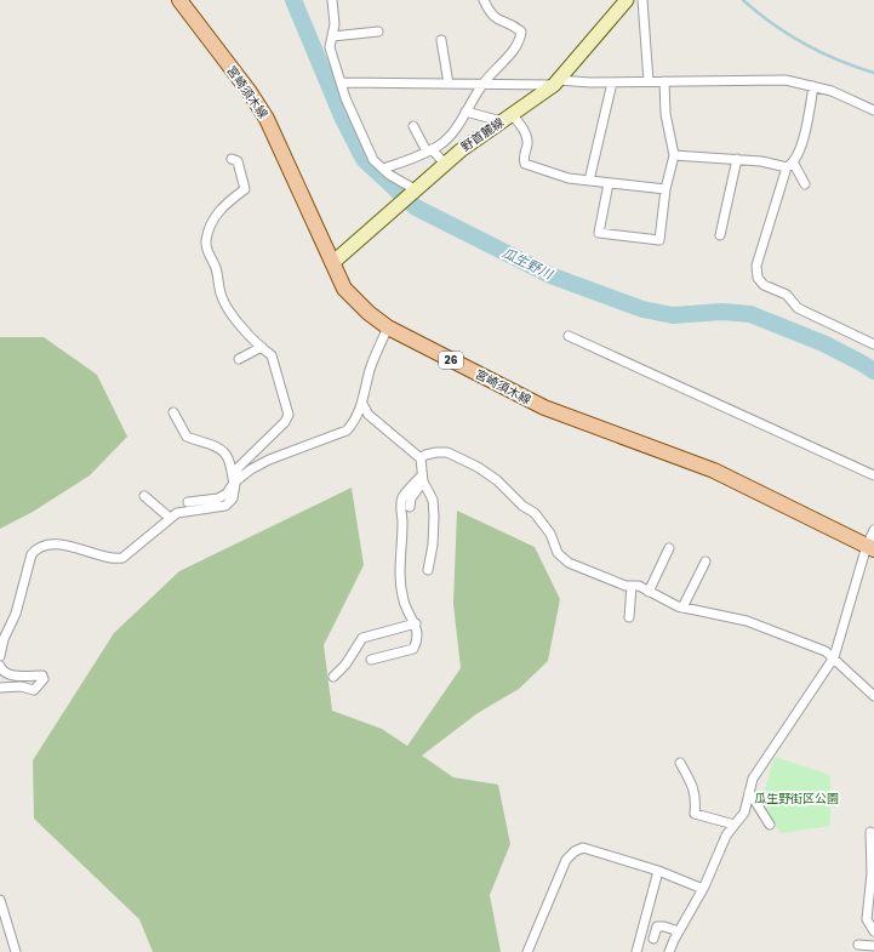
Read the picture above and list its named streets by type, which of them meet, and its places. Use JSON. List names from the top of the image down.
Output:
{
  "streets": {
    "main road": ["宮崎須木線", "野首麓線", "26"]
  },
  "crossings": [
    ["宮崎須木線", "野首麓線"]
  ],
  "water": ["瓜生野川"],
  "parks": ["瓜生野街区公園"]
}
